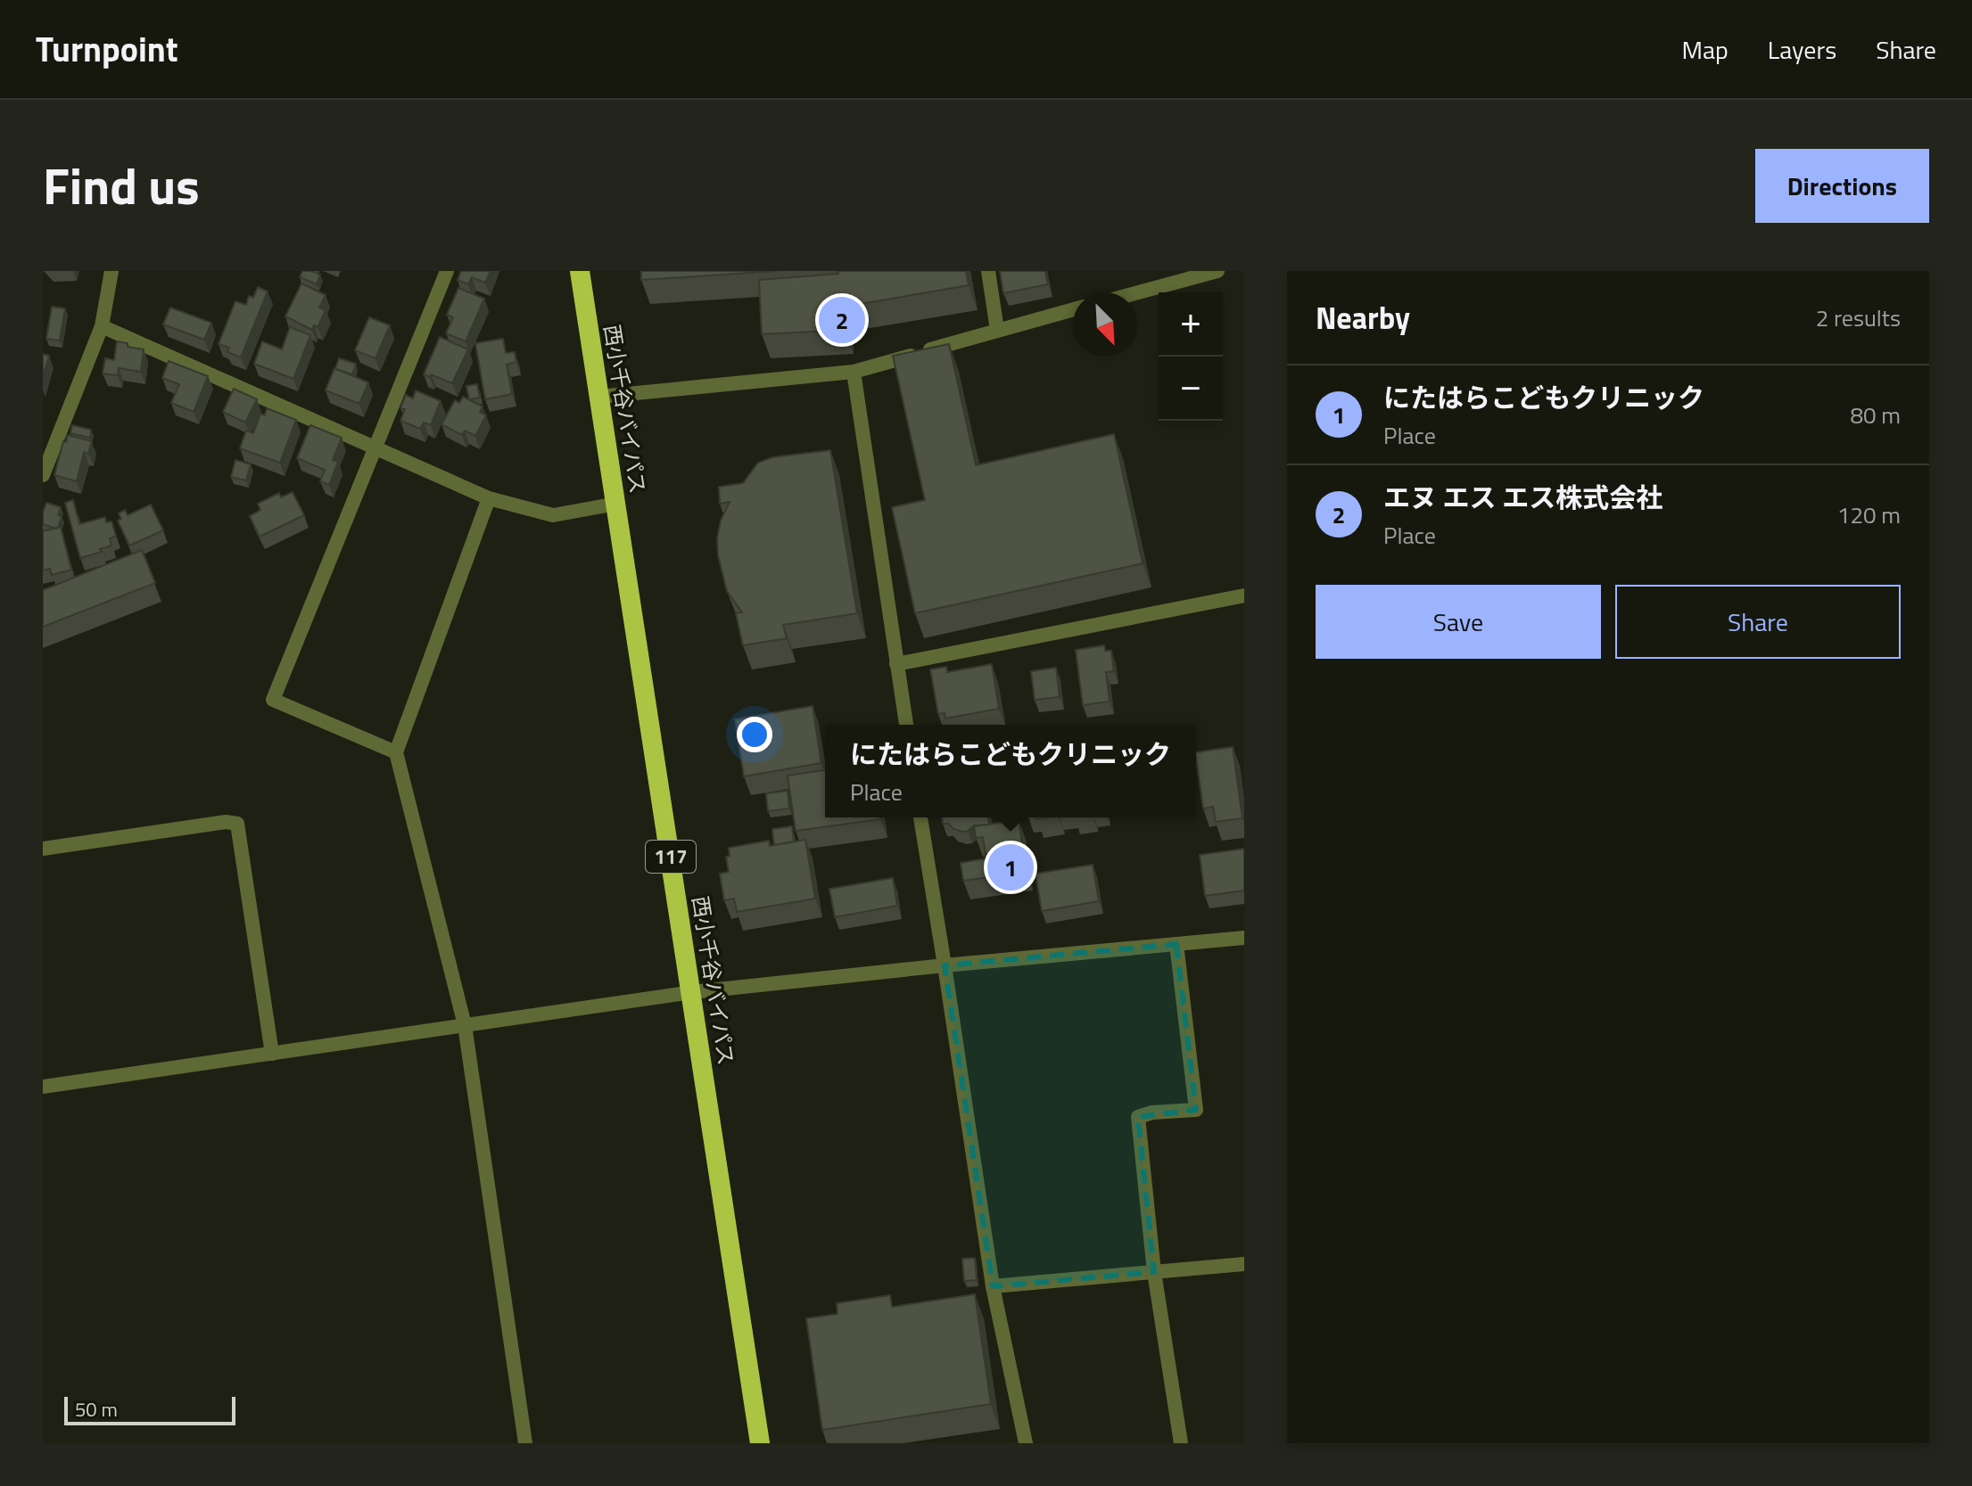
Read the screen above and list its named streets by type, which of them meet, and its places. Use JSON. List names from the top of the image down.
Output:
{
  "streets": {
    "highway": ["西小千谷バイパス", "117"]
  },
  "scale_bar": "50 m",
  "north": "bottom right",
  "page": {
    "header": "Turnpoint",
    "nav": ["Map", "Layers", "Share"],
    "title": "Find us",
    "buttons": [
      "Directions",
      ["Save", "Share"]
    ],
    "heading": ["Nearby", "2 results"],
    "map_buttons": ["+", "−"],
    "pins": ["2", "1"],
    "list": [
      {
        "mark": "1",
        "name": "にたはらこどもクリニック",
        "note": "Place",
        "value": "80 m"
      },
      {
        "mark": "2",
        "name": "エヌ エス エス株式会社",
        "note": "Place",
        "value": "120 m"
      }
    ],
    "popup": ["にたはらこどもクリニック", "Place"],
    "scale": "50 m"
  }
}
